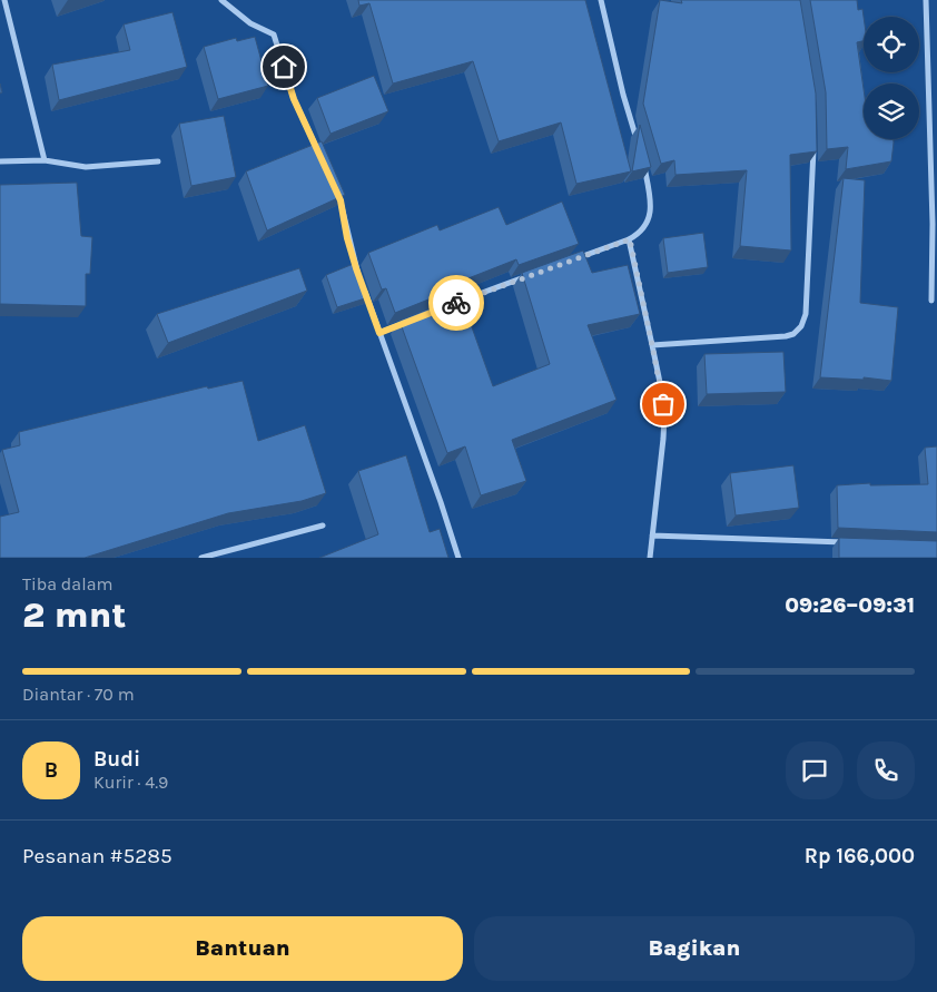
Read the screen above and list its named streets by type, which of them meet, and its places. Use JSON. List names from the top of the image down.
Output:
{
  "page": {
    "heading": ["2 mnt", "Tiba dalam", "09:26–09:31"],
    "panel": [
      "Budi",
      "Kurir · 4.9",
      "Pesanan #5285",
      "Rp 166,000"
    ],
    "bar": "Diantar · 70 m",
    "round": "B",
    "buttons": ["Bantuan", "Bagikan"]
  }
}
